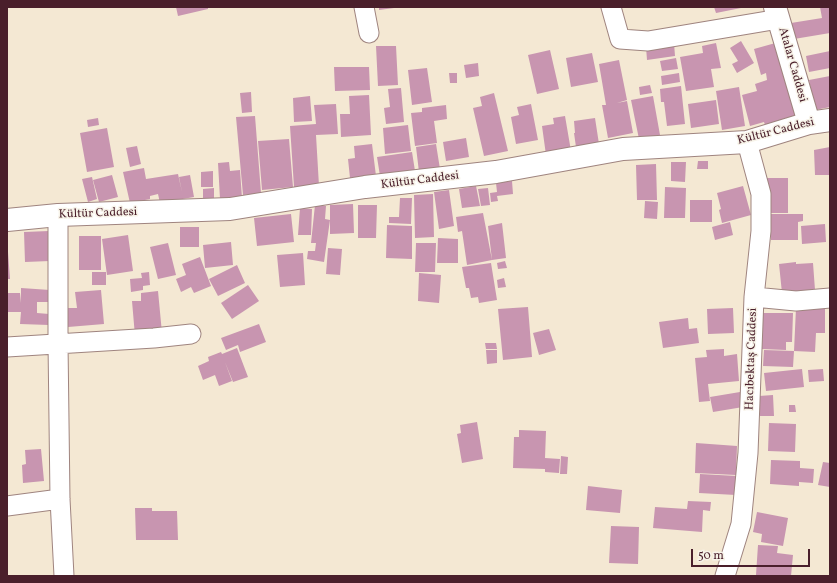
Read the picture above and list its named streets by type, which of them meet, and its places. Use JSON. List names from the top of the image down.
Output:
{
  "streets": {
    "street": ["Atalar Caddesi", "Kültür Caddesi", "Hacıbektaş Caddesi"]
  },
  "crossings": [
    ["Atalar Caddesi", "Kültür Caddesi"],
    ["Kültür Caddesi", "Hacıbektaş Caddesi"]
  ],
  "scale_bar": "50 m"
}
